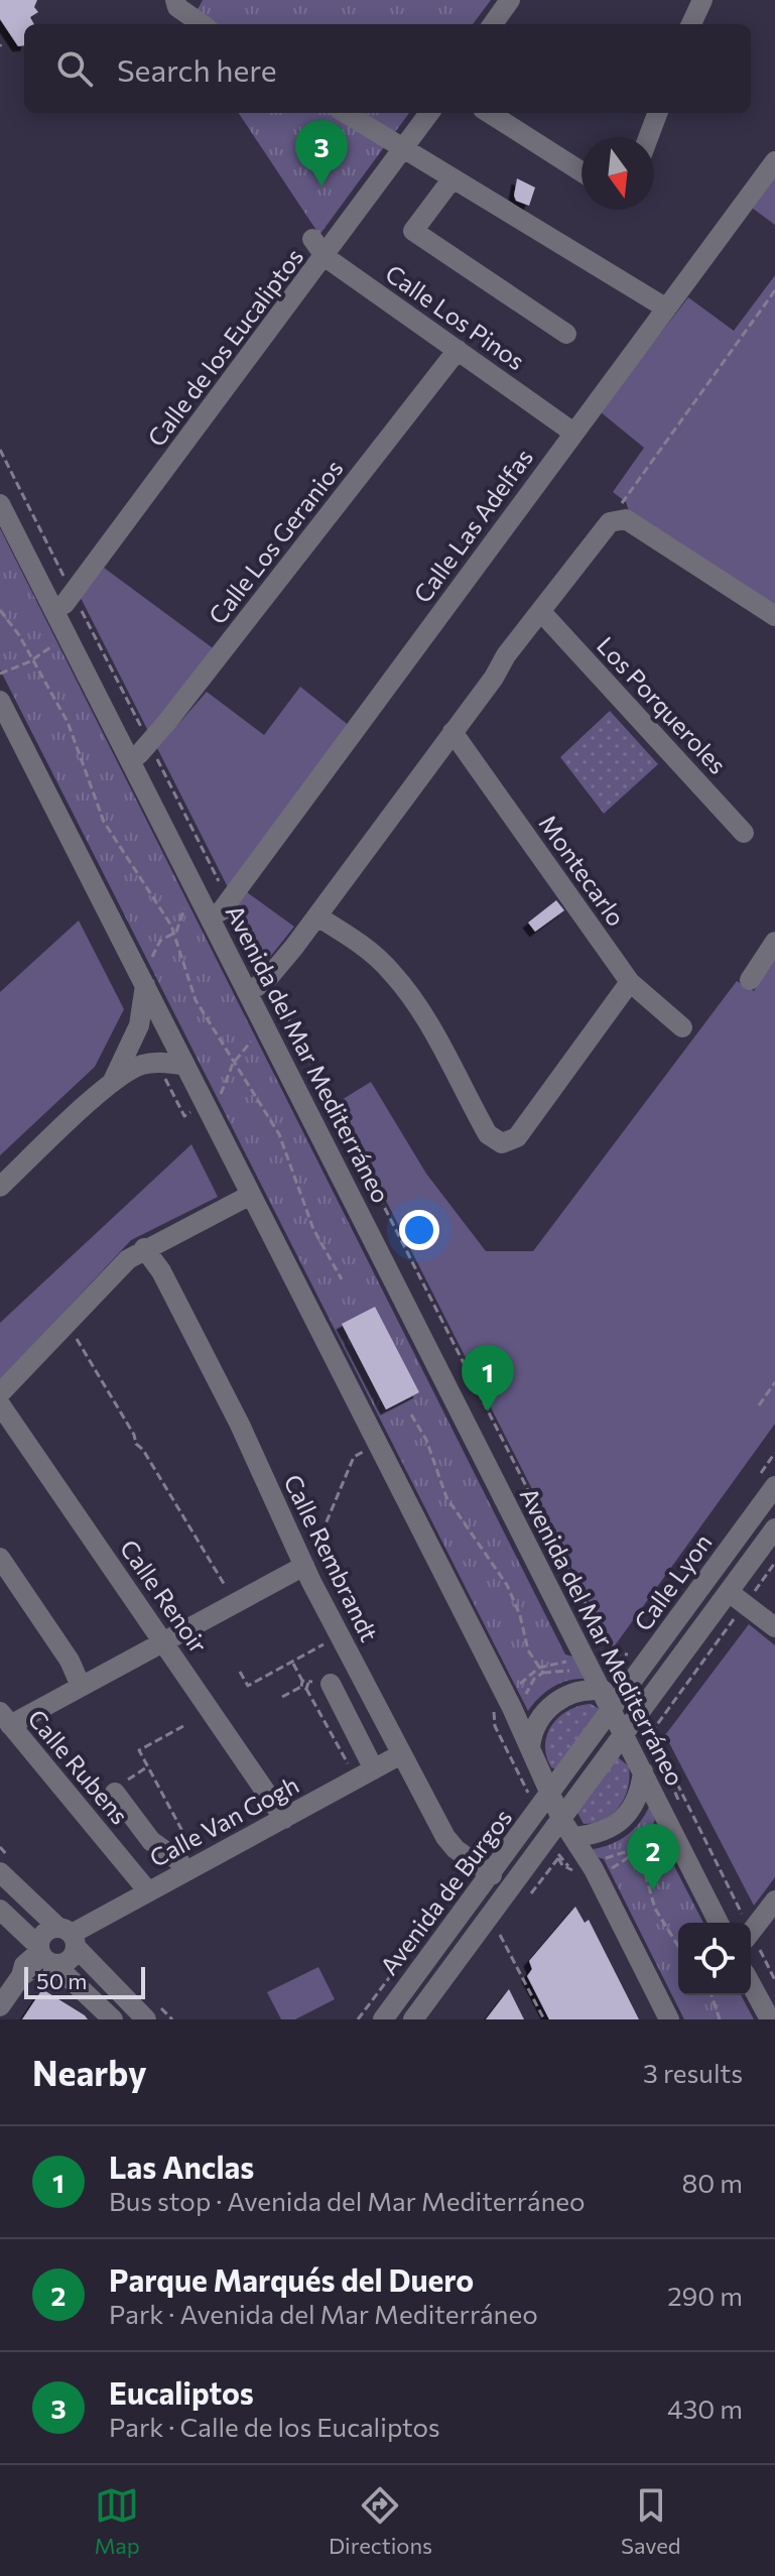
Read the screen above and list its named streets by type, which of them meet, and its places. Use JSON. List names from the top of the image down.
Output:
{
  "streets": {
    "street": [
      "Calle Los Pinos",
      "Calle de los Eucaliptos",
      "Calle Las Adelfas",
      "Calle Los Geranios",
      "Los Porqueroles",
      "Montecarlo",
      "Avenida del Mar Mediterráneo",
      "Calle Rembrandt",
      "Calle Lyon",
      "Calle Renoir",
      "Calle Rubens",
      "Calle Van Gogh",
      "Avenida de Burgos"
    ]
  },
  "crossings": [
    ["Calle Los Pinos", "Calle de los Eucaliptos"],
    ["Calle Los Pinos", "Calle Las Adelfas"],
    ["Calle Los Pinos", "Calle Los Geranios"],
    ["Calle de los Eucaliptos", "Avenida del Mar Mediterráneo"],
    ["Calle Las Adelfas", "Avenida del Mar Mediterráneo"],
    ["Calle Los Geranios", "Avenida del Mar Mediterráneo"],
    ["Avenida del Mar Mediterráneo", "Calle Lyon"],
    ["Calle Rembrandt", "Calle Van Gogh"],
    ["Calle Rembrandt", "Avenida de Burgos"],
    ["Calle Lyon", "Avenida de Burgos"],
    ["Calle Renoir", "Calle Van Gogh"],
    ["Calle Rubens", "Calle Van Gogh"]
  ],
  "scale_bar": "50 m",
  "north": "bottom",
  "page": {
    "search": "Search here",
    "pins": ["3", "1", "2"],
    "scale": "50 m",
    "heading": ["Nearby", "3 results"],
    "list": [
      {
        "mark": "1",
        "name": "Las Anclas",
        "note": "Bus stop · Avenida del Mar Mediterráneo",
        "value": "80 m"
      },
      {
        "mark": "2",
        "name": "Parque Marqués del Duero",
        "note": "Park · Avenida del Mar Mediterráneo",
        "value": "290 m"
      },
      {
        "mark": "3",
        "name": "Eucaliptos",
        "note": "Park · Calle de los Eucaliptos",
        "value": "430 m"
      }
    ],
    "nav": ["Map", "Directions", "Saved"]
  }
}
